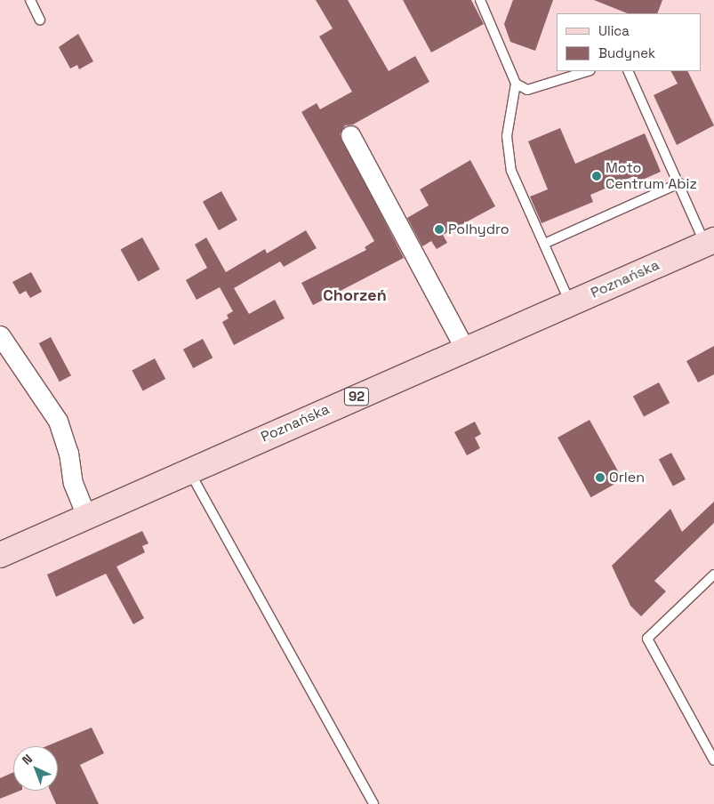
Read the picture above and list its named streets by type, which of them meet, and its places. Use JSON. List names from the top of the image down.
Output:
{
  "streets": {
    "main road": ["Poznańska", "92"]
  },
  "districts": ["Chorzeń"],
  "places": ["Moto Centrum Abiz", "Polhydro", "Orlen"],
  "legend": ["Ulica", "Budynek"],
  "north": "top left"
}
